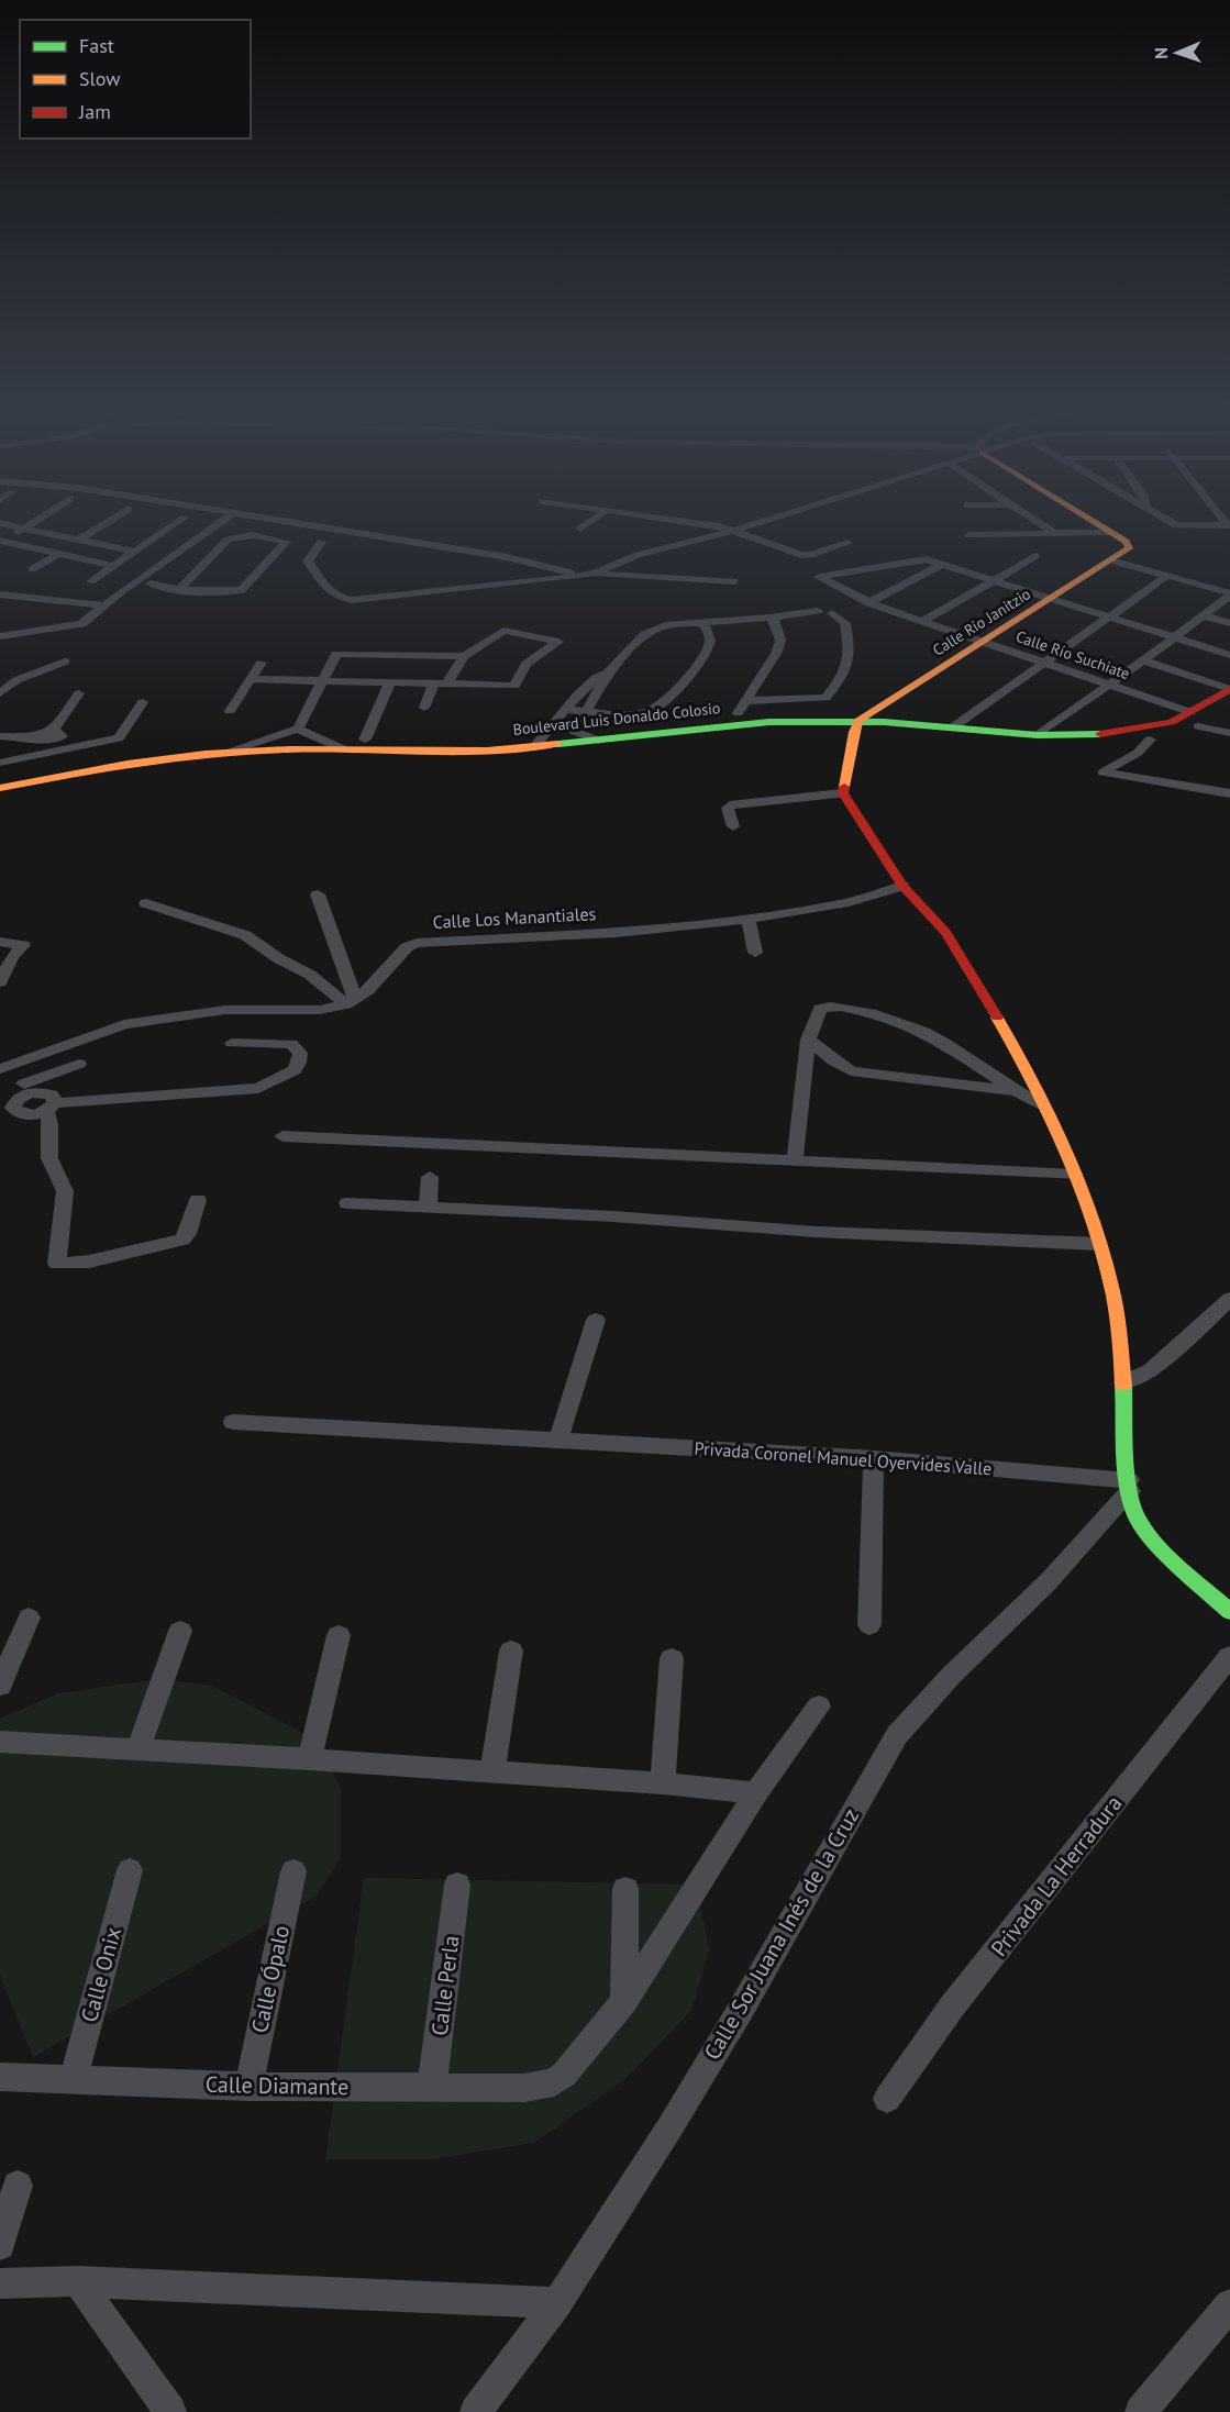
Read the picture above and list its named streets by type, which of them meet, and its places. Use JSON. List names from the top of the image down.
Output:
{
  "streets": {
    "main road": ["Calle Río Janitzio", "Boulevard Luis Donaldo Colosio"],
    "street": [
      "Calle Río Suchiate",
      "Calle Los Manantiales",
      "Privada Coronel Manuel Oyervides Valle",
      "Privada La Herradura",
      "Calle Sor Juana Inés de la Cruz",
      "Calle Onix",
      "Calle Ópalo",
      "Calle Perla",
      "Calle Diamante"
    ]
  },
  "crossings": [
    ["Calle Río Janitzio", "Calle Río Suchiate"],
    ["Calle Río Janitzio", "Boulevard Luis Donaldo Colosio"],
    ["Calle Río Suchiate", "Boulevard Luis Donaldo Colosio"],
    ["Privada Coronel Manuel Oyervides Valle", "Calle Sor Juana Inés de la Cruz"],
    ["Calle Onix", "Calle Diamante"],
    ["Calle Ópalo", "Calle Diamante"],
    ["Calle Perla", "Calle Diamante"]
  ],
  "legend": ["Fast", "Slow", "Jam"],
  "north": "left"
}
